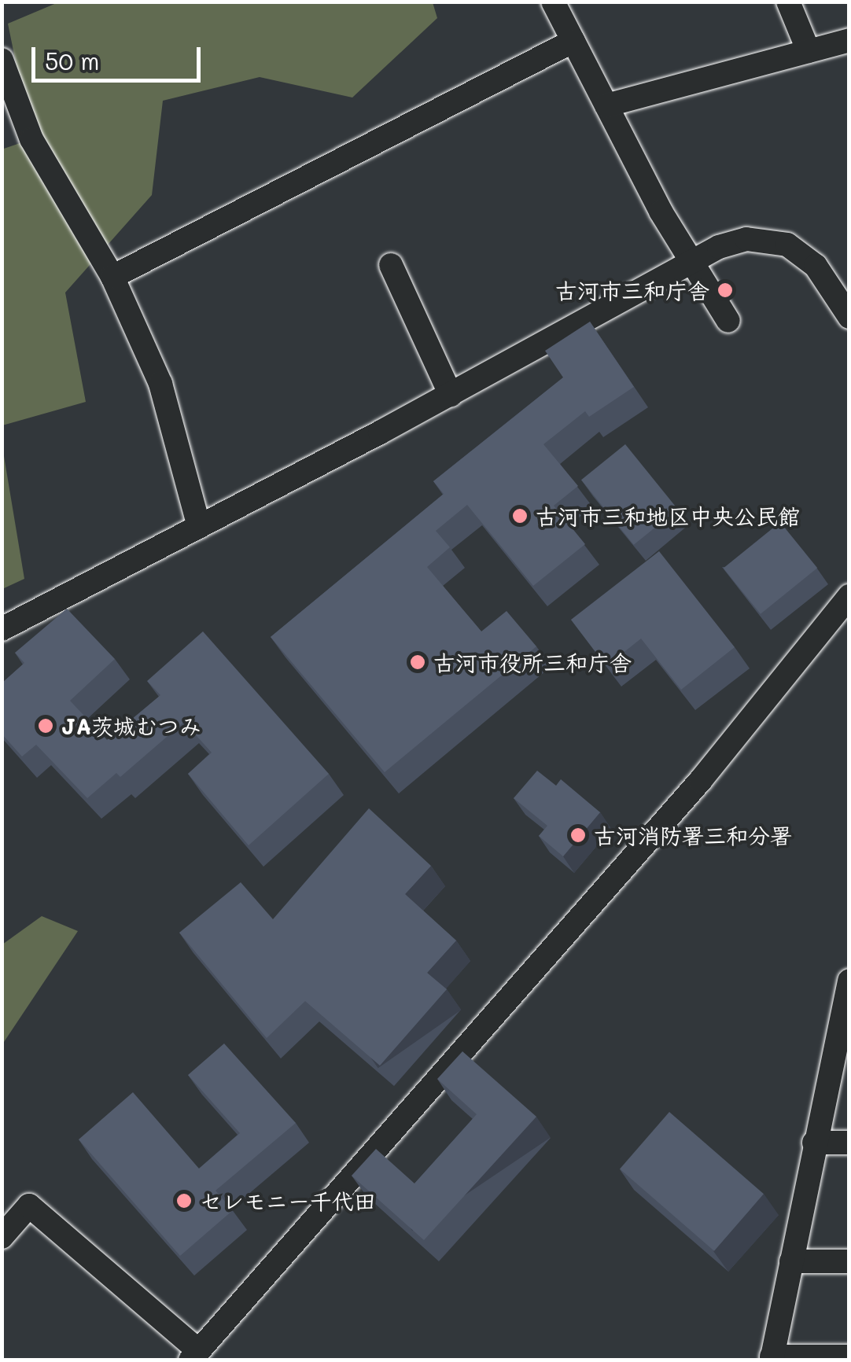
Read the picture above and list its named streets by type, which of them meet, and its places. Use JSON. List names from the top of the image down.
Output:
{
  "places": [
    "古河市三和庁舎",
    "古河市三和地区中央公民館",
    "古河市役所三和庁舎",
    "JA茨城むつみ",
    "古河消防署三和分署",
    "セレモニー千代田"
  ],
  "scale_bar": "50 m"
}
